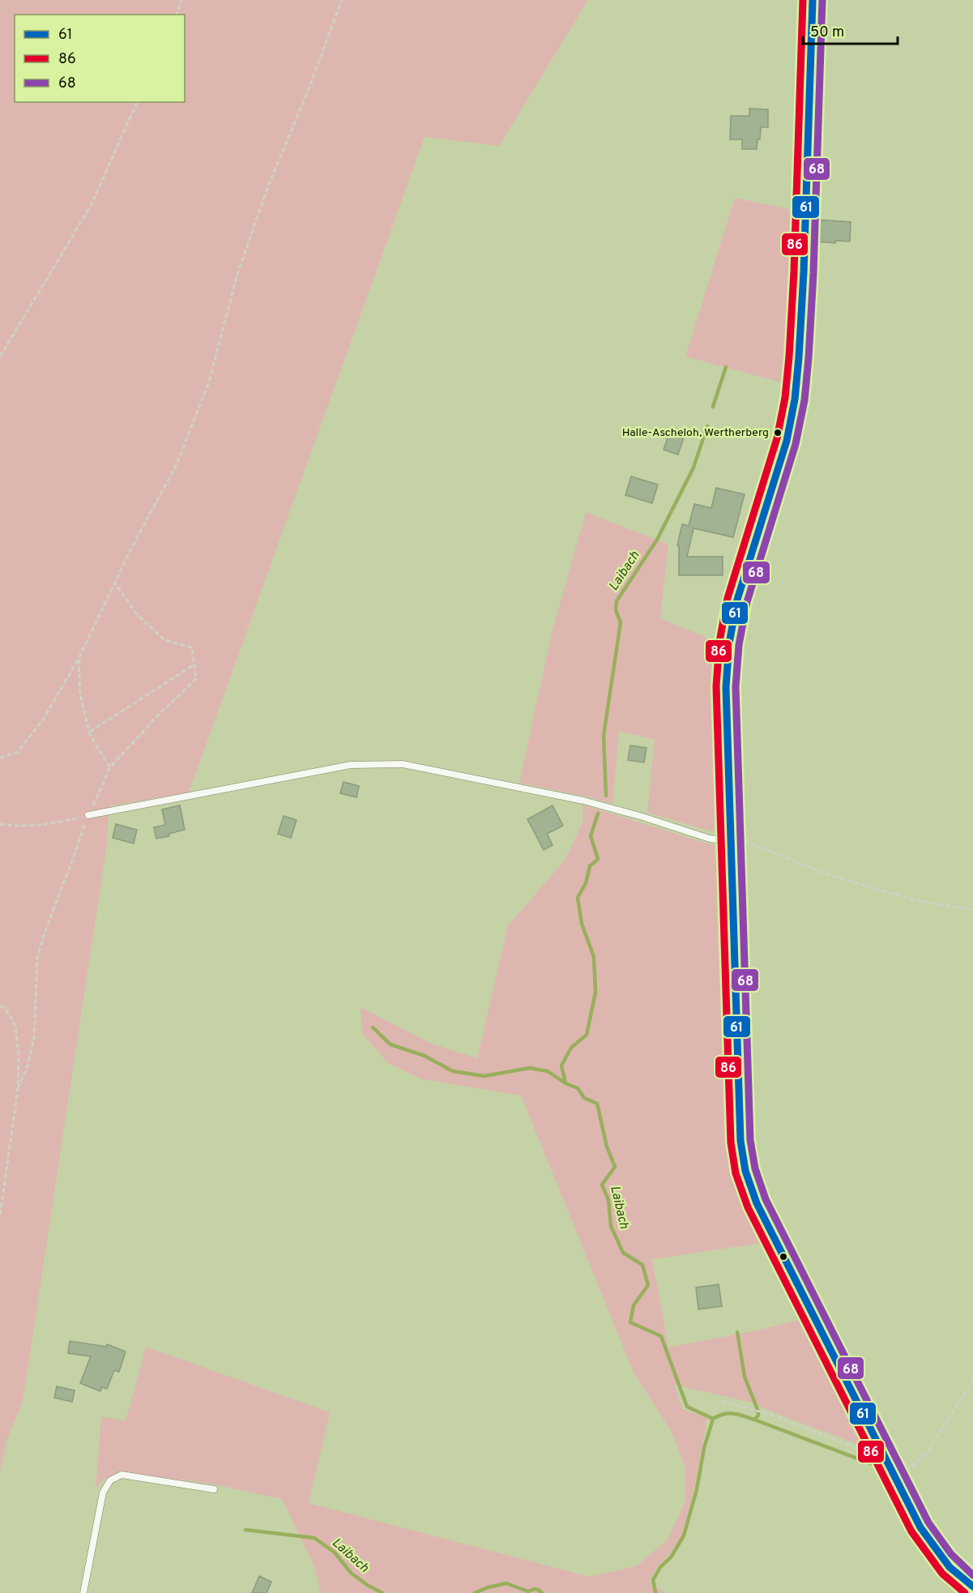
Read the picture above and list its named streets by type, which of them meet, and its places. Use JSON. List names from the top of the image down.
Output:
{
  "water": ["Laibach"],
  "places": ["Halle-Ascheloh, Wertherberg"],
  "lines": ["transit line 61", "transit line 86", "transit line 68"],
  "legend": ["61", "86", "68"],
  "scale_bar": "50 m"
}
